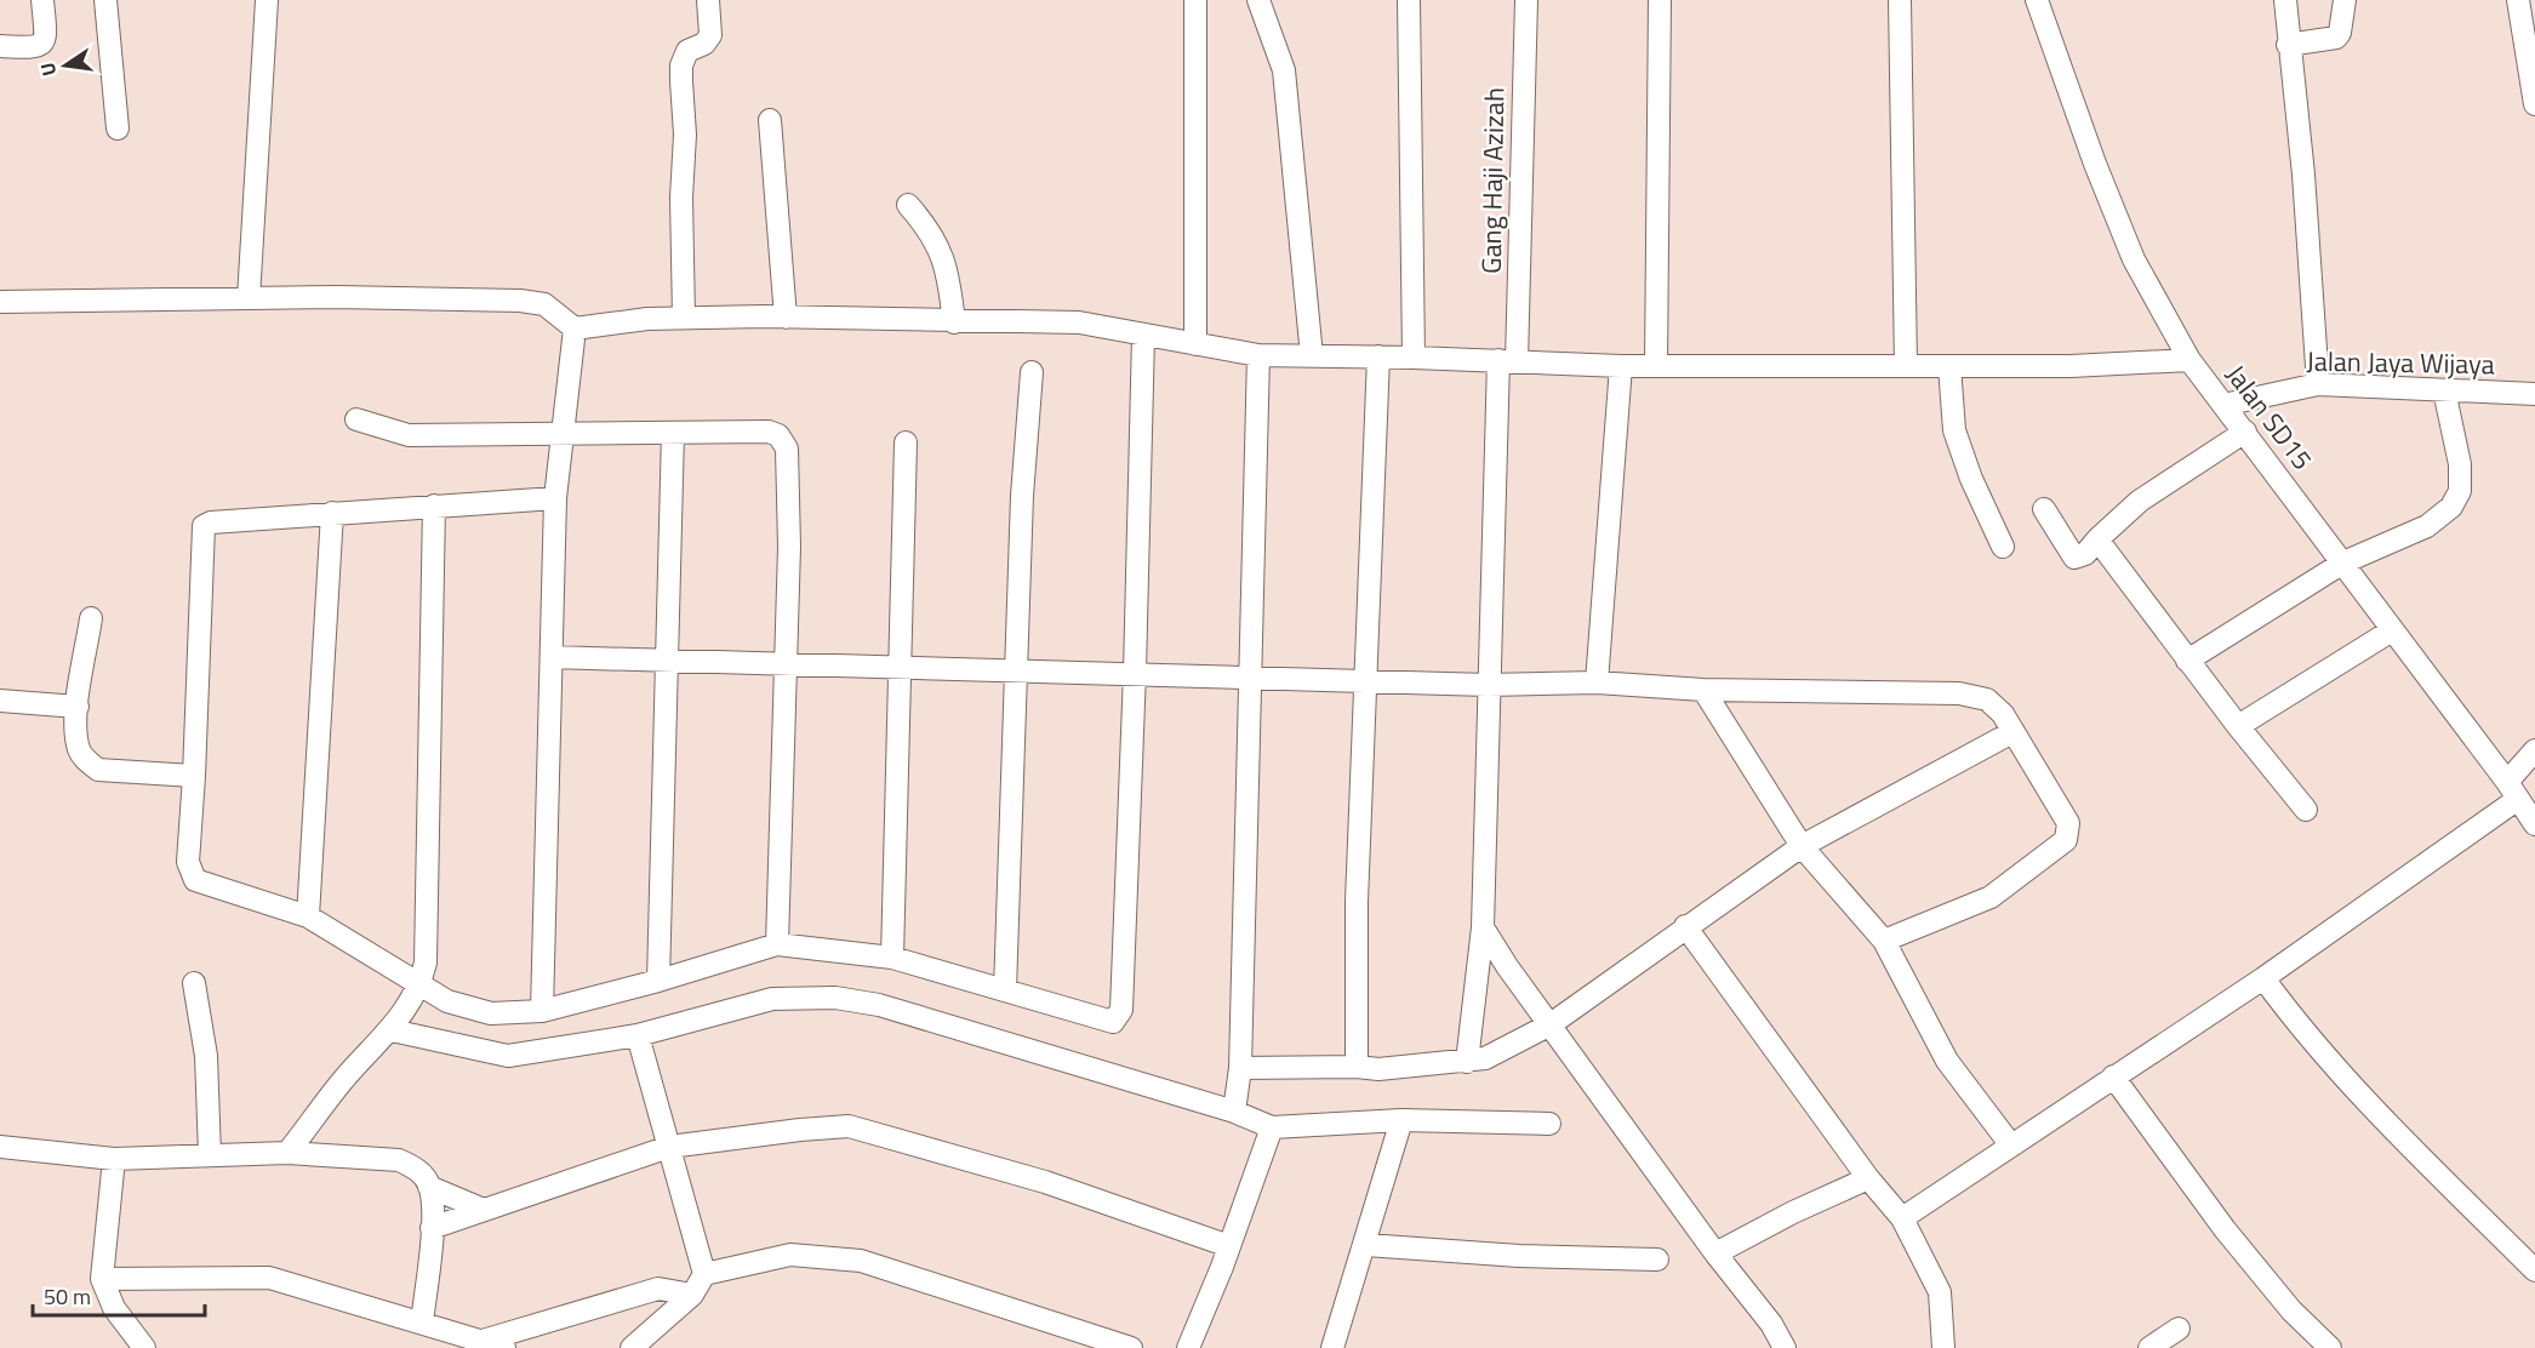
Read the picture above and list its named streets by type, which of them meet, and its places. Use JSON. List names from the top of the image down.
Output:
{
  "streets": {
    "street": ["Gang Haji Azizah", "Jalan Jaya Wijaya", "Jalan SD15"]
  },
  "crossings": [
    ["Jalan Jaya Wijaya", "Jalan SD15"]
  ],
  "scale_bar": "50 m",
  "north": "left"
}
